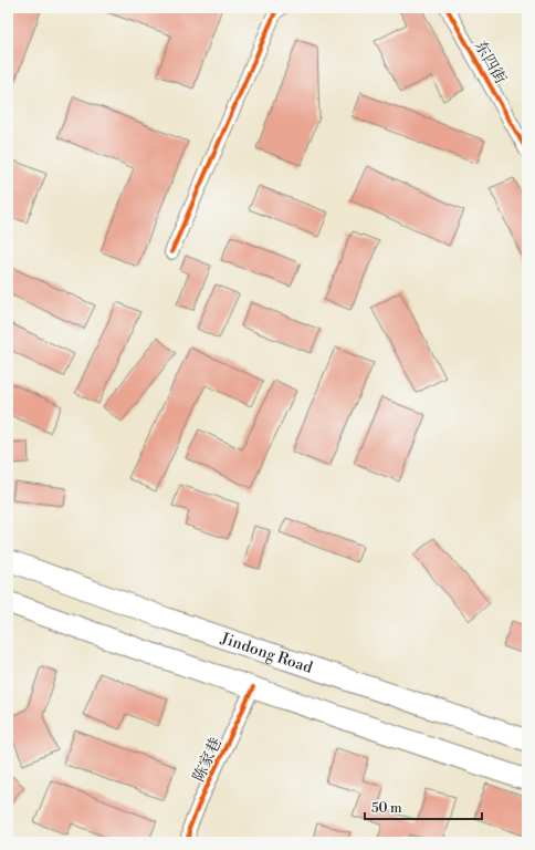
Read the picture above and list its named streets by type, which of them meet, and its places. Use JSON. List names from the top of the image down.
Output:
{
  "streets": {
    "main road": ["Jindong Road"],
    "street": ["东四街", "陈家巷"]
  },
  "scale_bar": "50 m"
}
